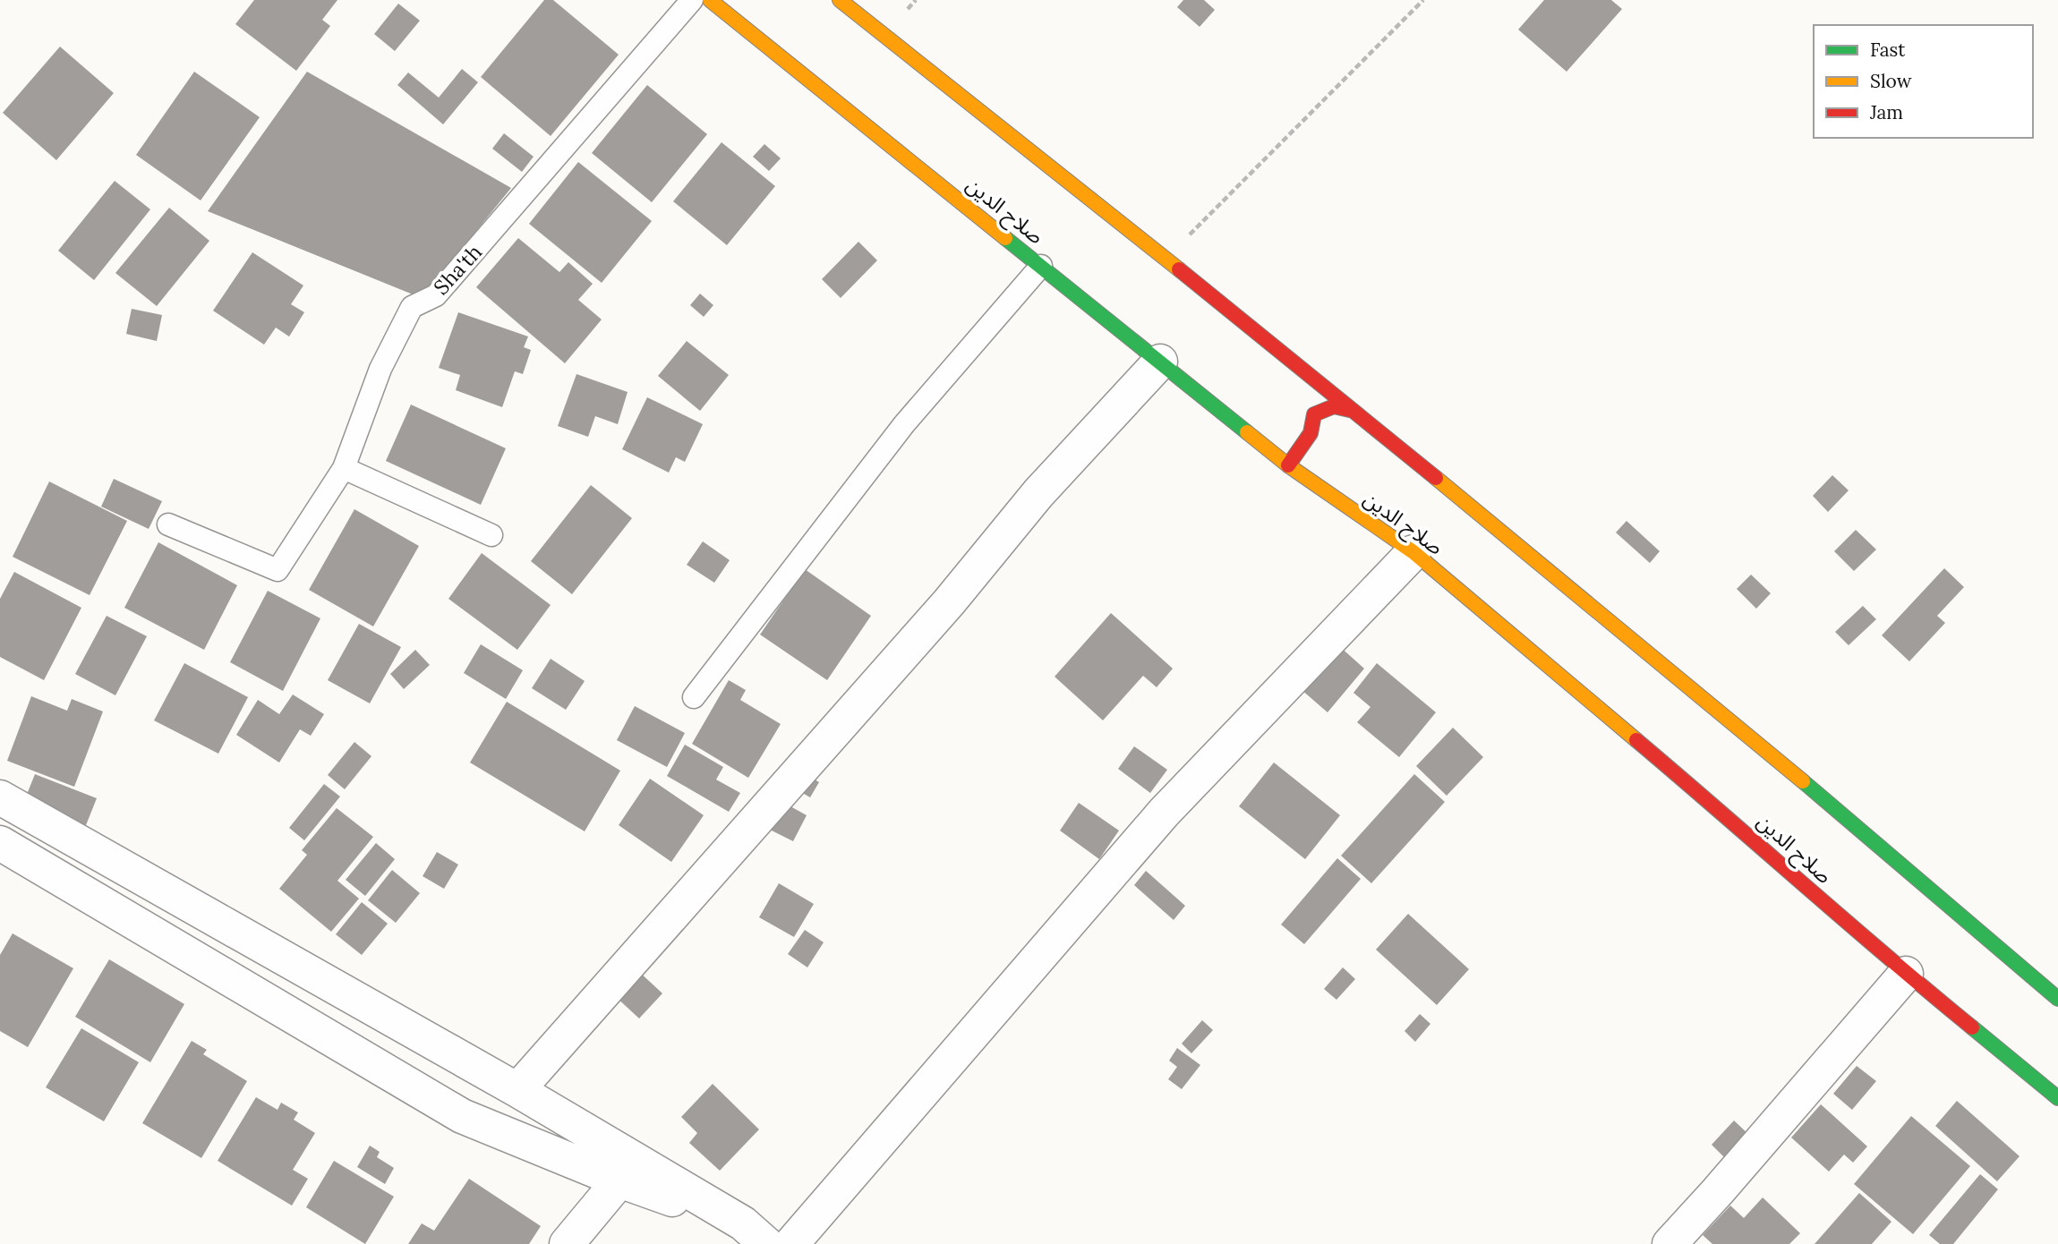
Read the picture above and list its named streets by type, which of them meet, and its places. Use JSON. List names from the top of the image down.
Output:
{
  "streets": {
    "highway": ["صلاح الدين"],
    "lane": ["Sha'th"]
  },
  "legend": ["Fast", "Slow", "Jam"]
}
